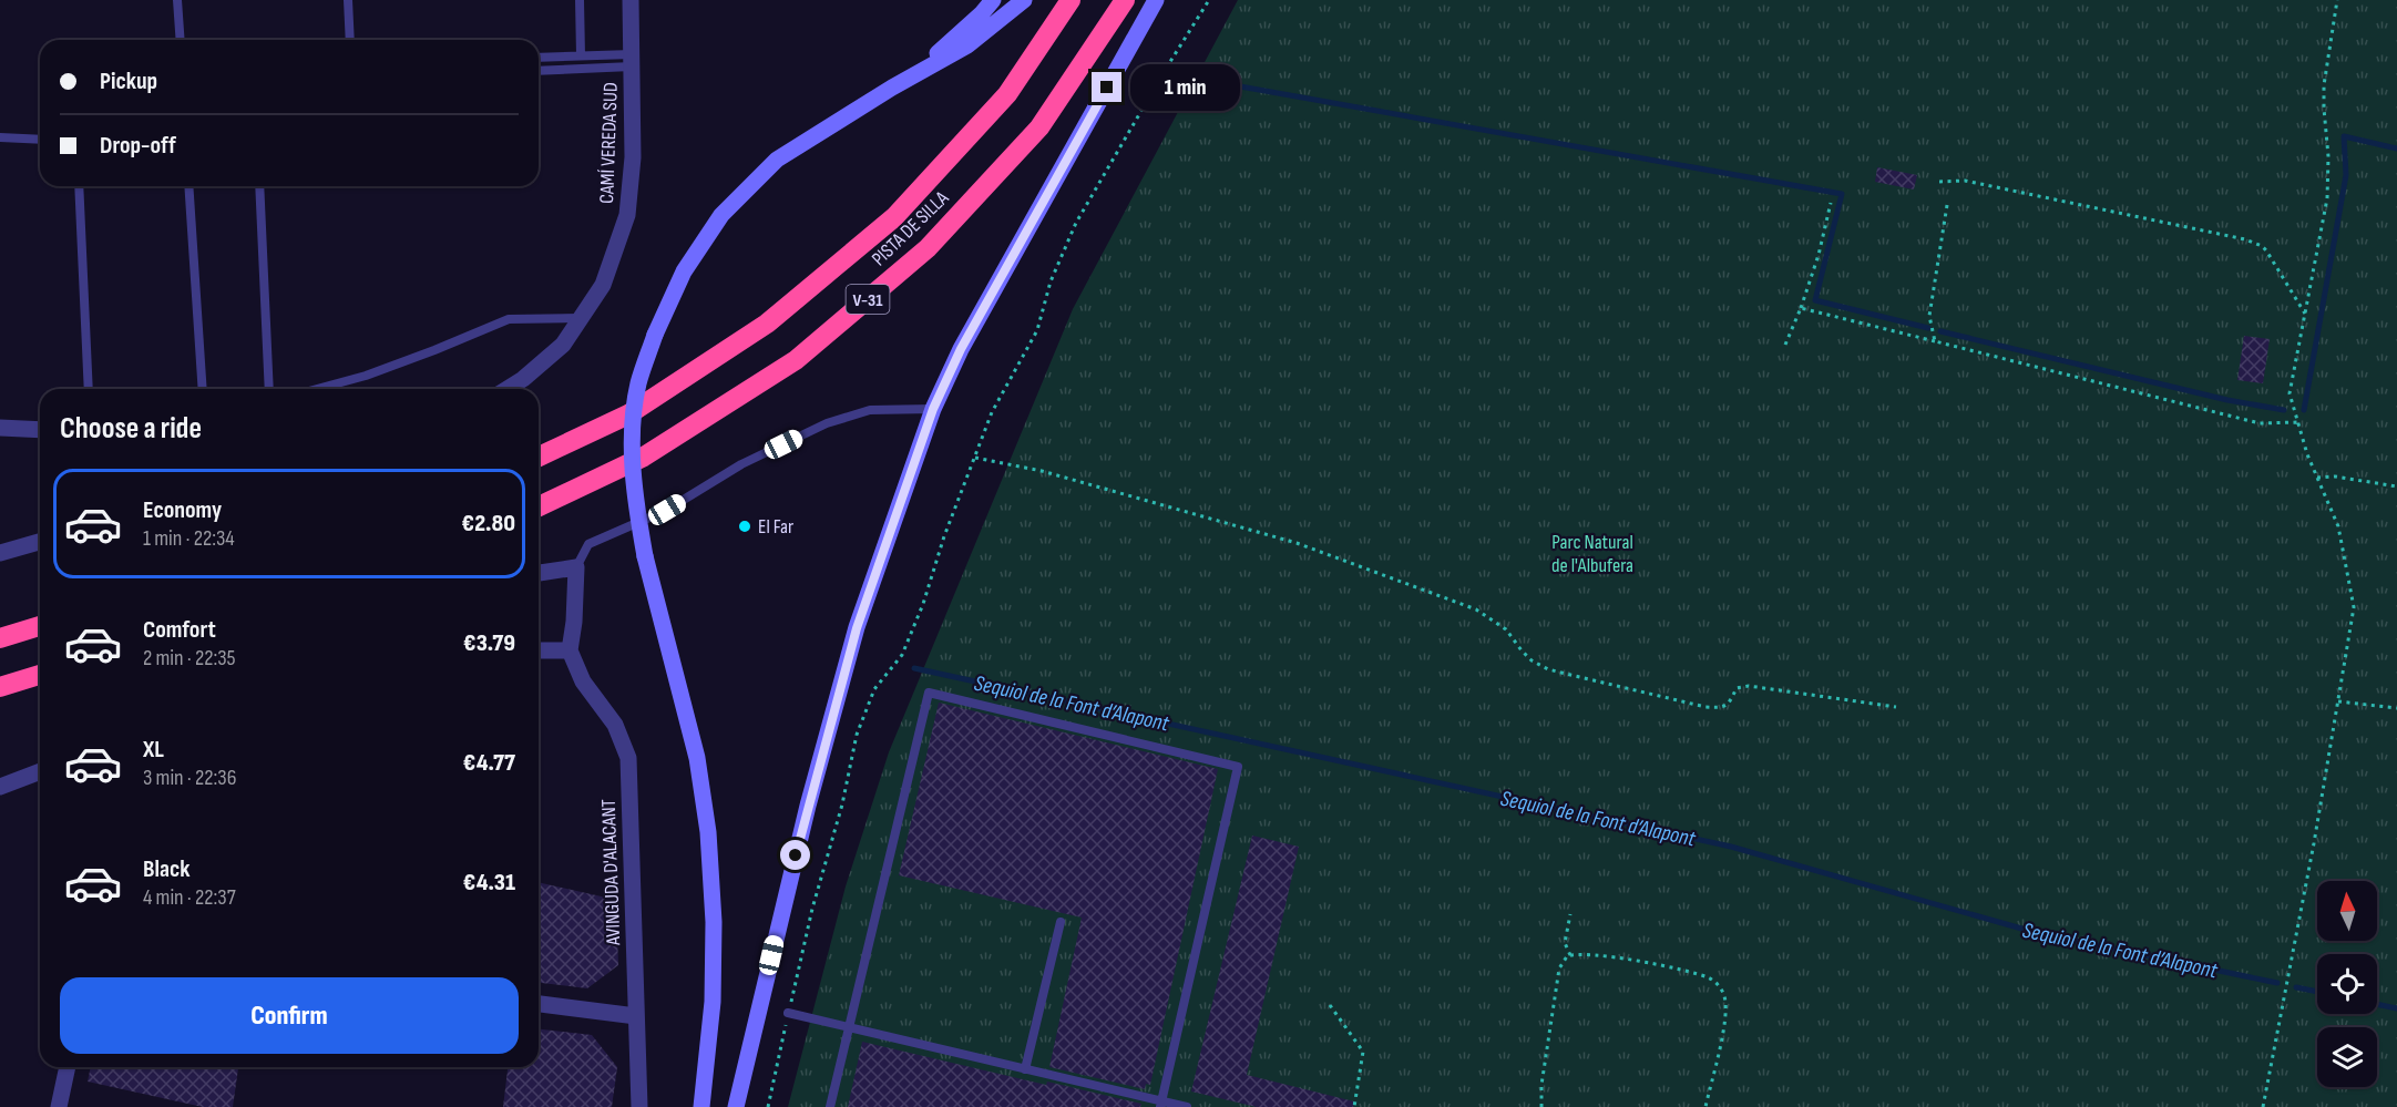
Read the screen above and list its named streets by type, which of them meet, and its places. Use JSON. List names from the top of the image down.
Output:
{
  "streets": {
    "highway": ["PISTA DE SILLA", "V-31"],
    "street": ["CAMÍ VEREDA SUD", "AVINGUDA D'ALACANT"]
  },
  "water": ["Sequiol de la Font d’Alapont"],
  "parks": ["Parc Natural de l'Albufera"],
  "places": ["El Far"],
  "north": "top",
  "page": {
    "banner": ["Pickup", "Drop-off"],
    "bubble": "1 min",
    "heading": "Choose a ride",
    "list": [
      {
        "name": "Economy",
        "note": "1 min · 22:34",
        "value": "€2.80"
      },
      {
        "name": "Comfort",
        "note": "2 min · 22:35",
        "value": "€3.79"
      },
      {
        "name": "XL",
        "note": "3 min · 22:36",
        "value": "€4.77"
      },
      {
        "name": "Black",
        "note": "4 min · 22:37",
        "value": "€4.31"
      }
    ],
    "buttons": "Confirm"
  }
}
